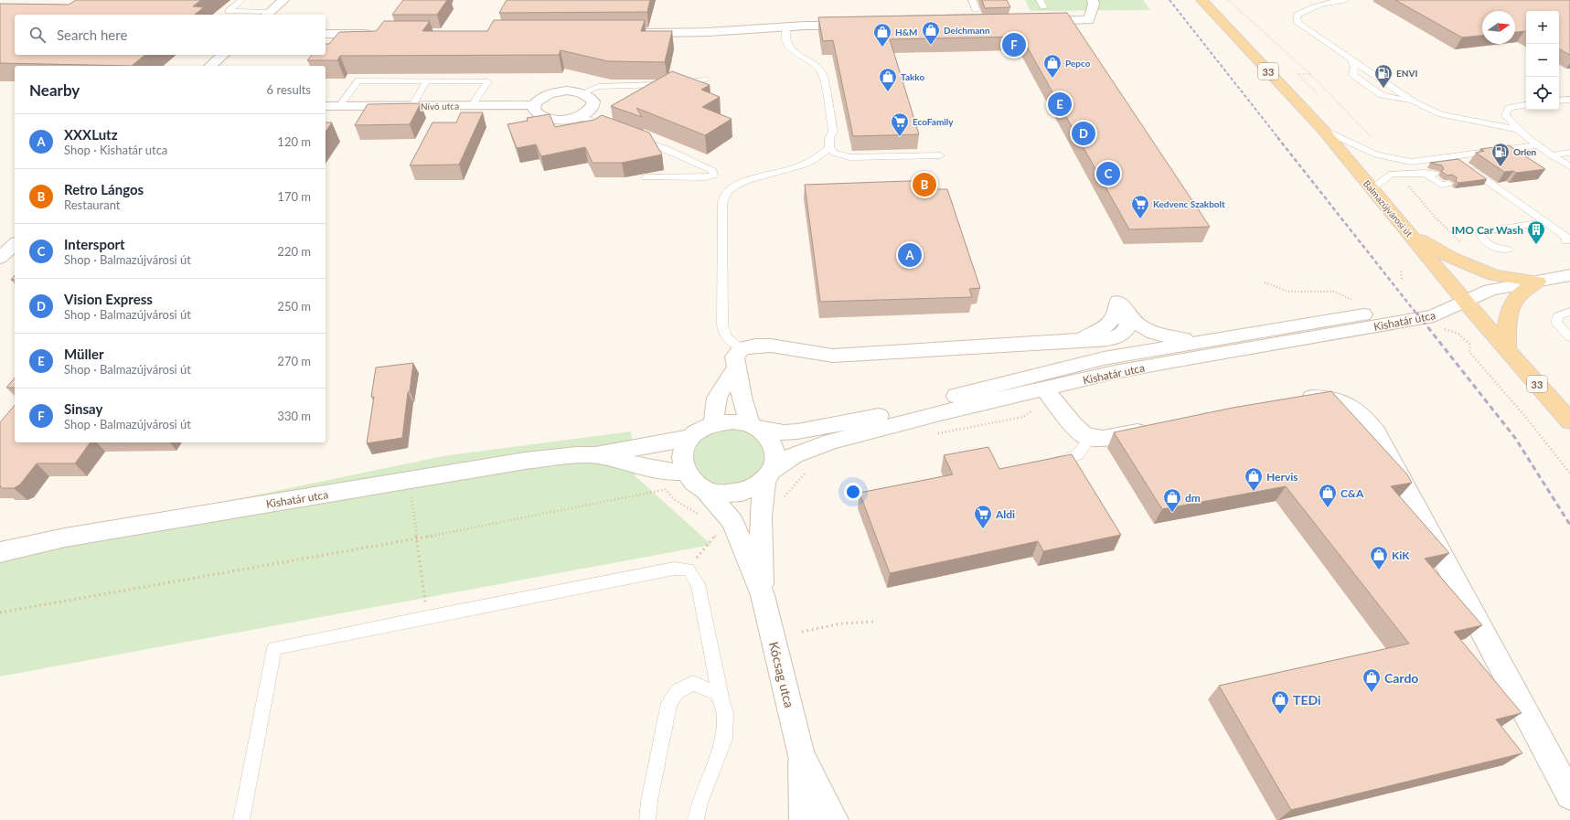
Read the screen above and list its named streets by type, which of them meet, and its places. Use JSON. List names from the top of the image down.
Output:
{
  "streets": {
    "main road": ["33", "Balmazújvárosi út"],
    "street": ["Nívó utca", "Kishatár utca", "Kócsag utca"]
  },
  "crossings": [
    ["Balmazújvárosi út", "Kishatár utca"]
  ],
  "places": {
    "shop": [
      "Deichmann",
      "H&M",
      "Pepco",
      "Takko",
      "Hervis",
      "C&A",
      "dm",
      "KiK",
      "Cardo",
      "TEDi"
    ],
    "fuel station": ["ENVI", "Orlen"],
    "supermarket": ["EcoFamily", "Kedvenc Szakbolt", "Aldi"],
    "building": ["IMO Car Wash"]
  },
  "north": "right",
  "page": {
    "map_buttons": ["+", "−"],
    "search": "Search here",
    "pins": [
      "F",
      "E",
      "D",
      "C",
      "B",
      "A"
    ],
    "heading": ["Nearby", "6 results"],
    "list": [
      {
        "mark": "A",
        "name": "XXXLutz",
        "note": "Shop · Kishatár utca",
        "value": "120 m"
      },
      {
        "mark": "B",
        "name": "Retro Lángos",
        "note": "Restaurant",
        "value": "170 m"
      },
      {
        "mark": "C",
        "name": "Intersport",
        "note": "Shop · Balmazújvárosi út",
        "value": "220 m"
      },
      {
        "mark": "D",
        "name": "Vision Express",
        "note": "Shop · Balmazújvárosi út",
        "value": "250 m"
      },
      {
        "mark": "E",
        "name": "Müller",
        "note": "Shop · Balmazújvárosi út",
        "value": "270 m"
      },
      {
        "mark": "F",
        "name": "Sinsay",
        "note": "Shop · Balmazújvárosi út",
        "value": "330 m"
      }
    ]
  }
}
